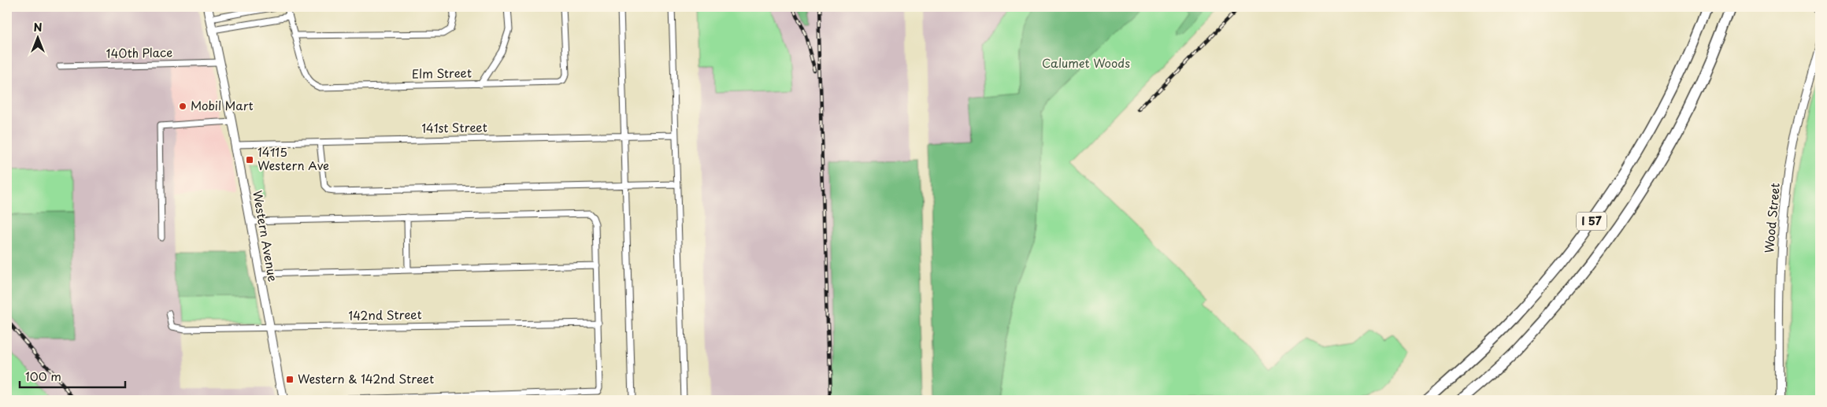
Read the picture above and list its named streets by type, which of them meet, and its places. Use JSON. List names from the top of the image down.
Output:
{
  "streets": {
    "highway": ["I 57"],
    "main road": ["Wood Street", "Western Avenue"],
    "street": [
      "140th Place",
      "Elm Street",
      "141st Street",
      "142nd Street"
    ]
  },
  "crossings": [
    ["140th Place", "Western Avenue"],
    ["141st Street", "Western Avenue"],
    ["Western Avenue", "142nd Street"]
  ],
  "parks": ["Calumet Woods"],
  "places": {
    "other": ["Mobil Mart"],
    "transit": ["14115 Western Ave", "Western & 142nd Street"]
  },
  "scale_bar": "100 m",
  "north": "top"
}
